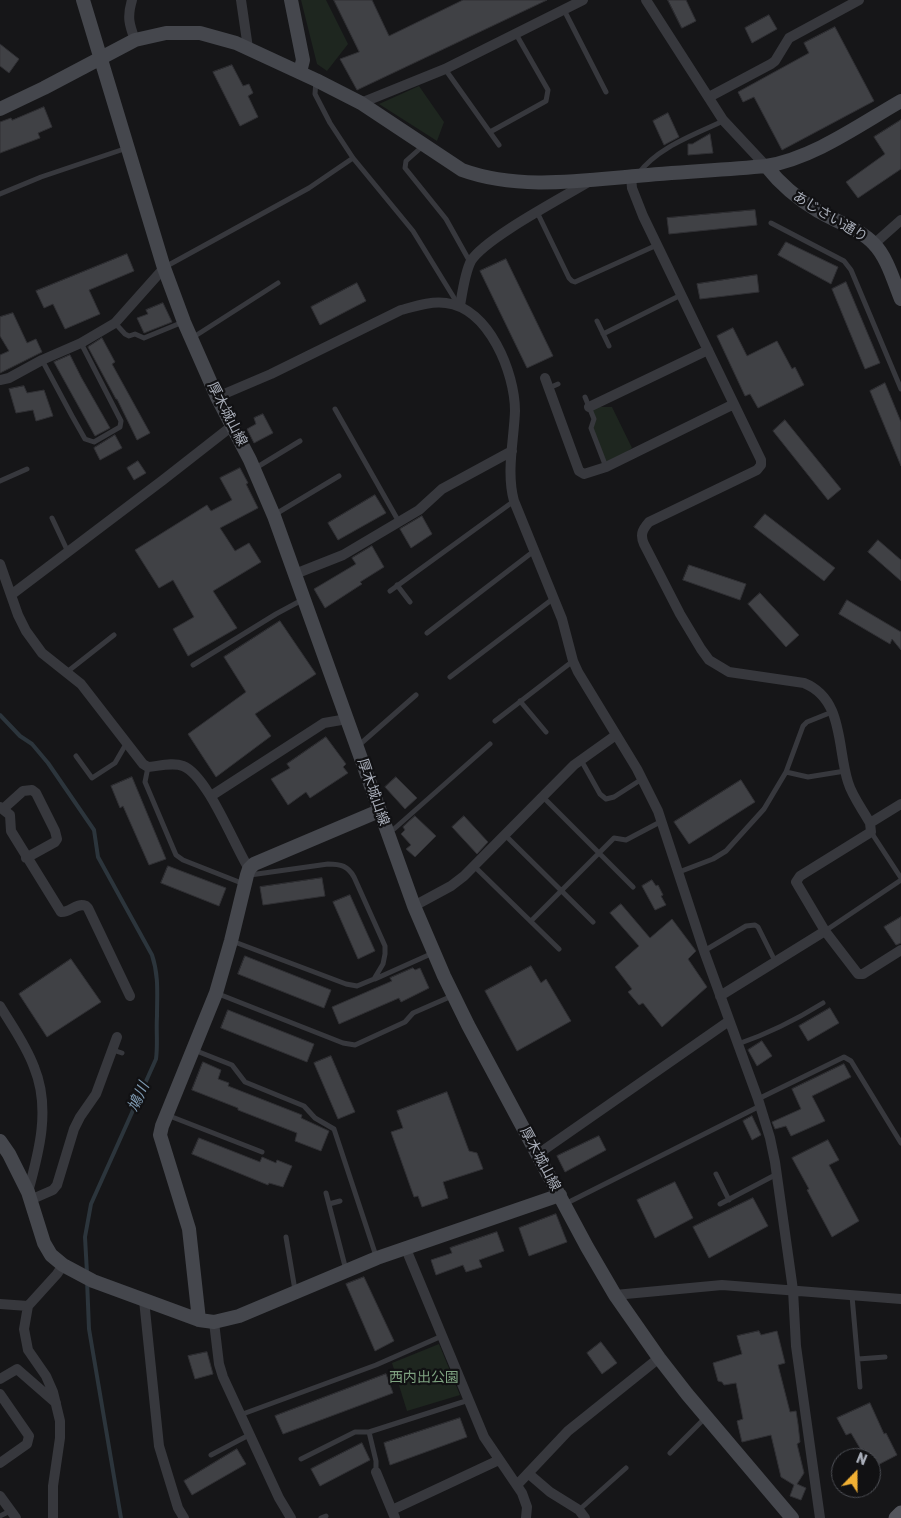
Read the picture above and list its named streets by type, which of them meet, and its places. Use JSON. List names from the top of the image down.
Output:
{
  "streets": {
    "street": ["あじさい通り", "厚木城山線"]
  },
  "water": ["鳩川"],
  "parks": ["西内出公園"],
  "north": "top"
}
